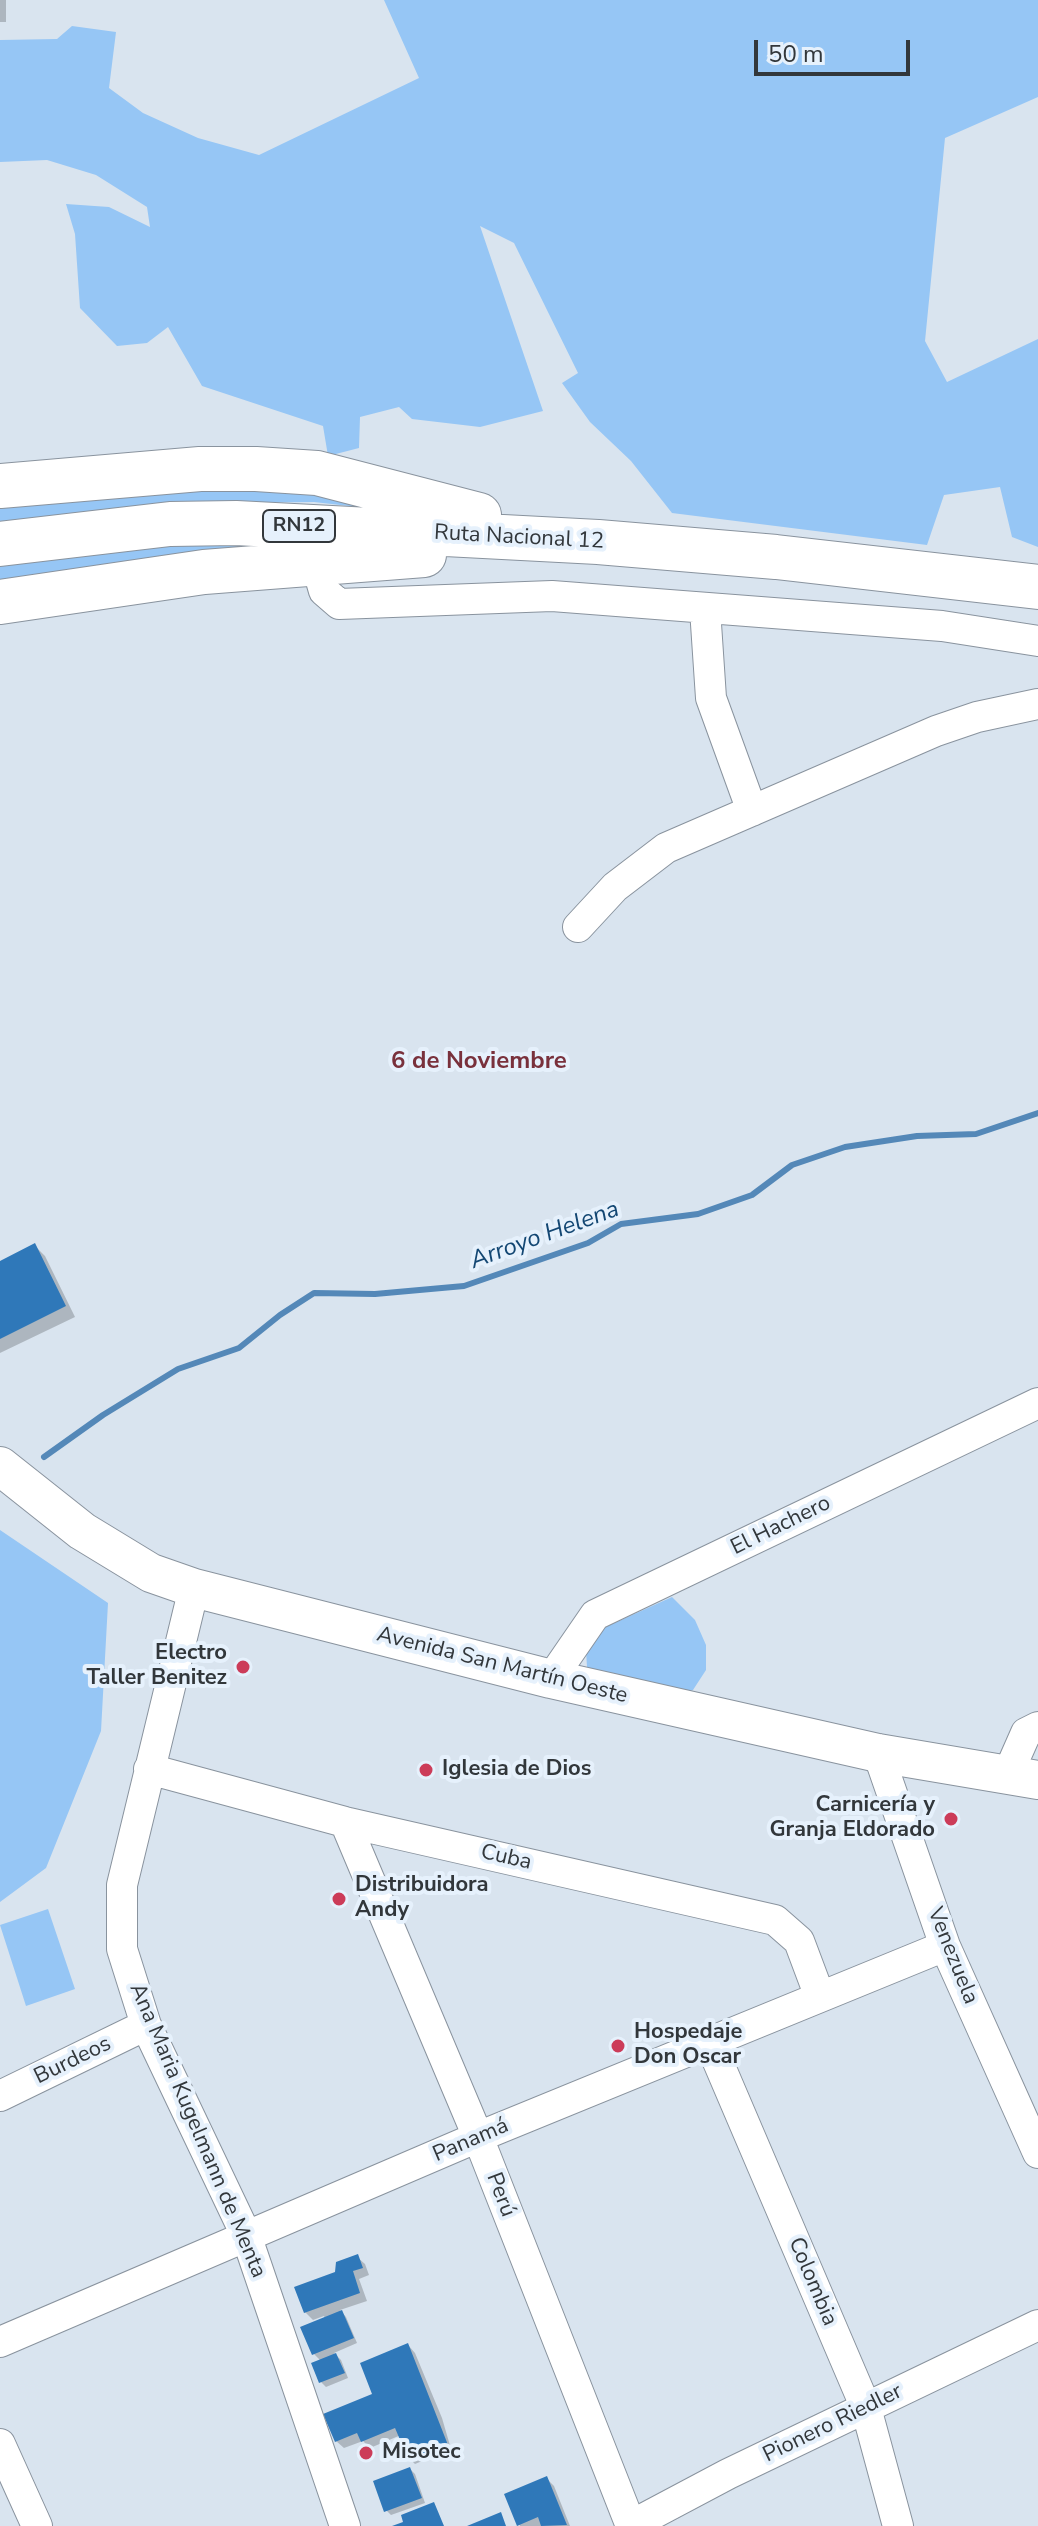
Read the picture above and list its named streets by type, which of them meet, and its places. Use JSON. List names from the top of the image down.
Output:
{
  "streets": {
    "highway": ["RN12", "Ruta Nacional 12"],
    "main road": ["Avenida San Martín Oeste"],
    "street": [
      "El Hachero",
      "Cuba",
      "Venezuela",
      "Burdeos",
      "Ana Maria Kugelmann de Menta",
      "Panamá",
      "Perú",
      "Colombia",
      "Pionero Riedler"
    ]
  },
  "crossings": [
    ["El Hachero", "Avenida San Martín Oeste"],
    ["Avenida San Martín Oeste", "Venezuela"],
    ["Avenida San Martín Oeste", "Ana Maria Kugelmann de Menta"],
    ["Cuba", "Ana Maria Kugelmann de Menta"],
    ["Cuba", "Panamá"],
    ["Cuba", "Perú"],
    ["Venezuela", "Panamá"],
    ["Burdeos", "Ana Maria Kugelmann de Menta"],
    ["Ana Maria Kugelmann de Menta", "Panamá"],
    ["Panamá", "Perú"],
    ["Panamá", "Colombia"],
    ["Perú", "Pionero Riedler"],
    ["Colombia", "Pionero Riedler"]
  ],
  "districts": ["6 de Noviembre"],
  "water": ["Arroyo Helena"],
  "places": [
    "Electro Taller Benitez",
    "Iglesia de Dios",
    "Carnicería y Granja Eldorado",
    "Distribuidora Andy",
    "Hospedaje Don Oscar",
    "Misotec"
  ],
  "scale_bar": "50 m"
}
